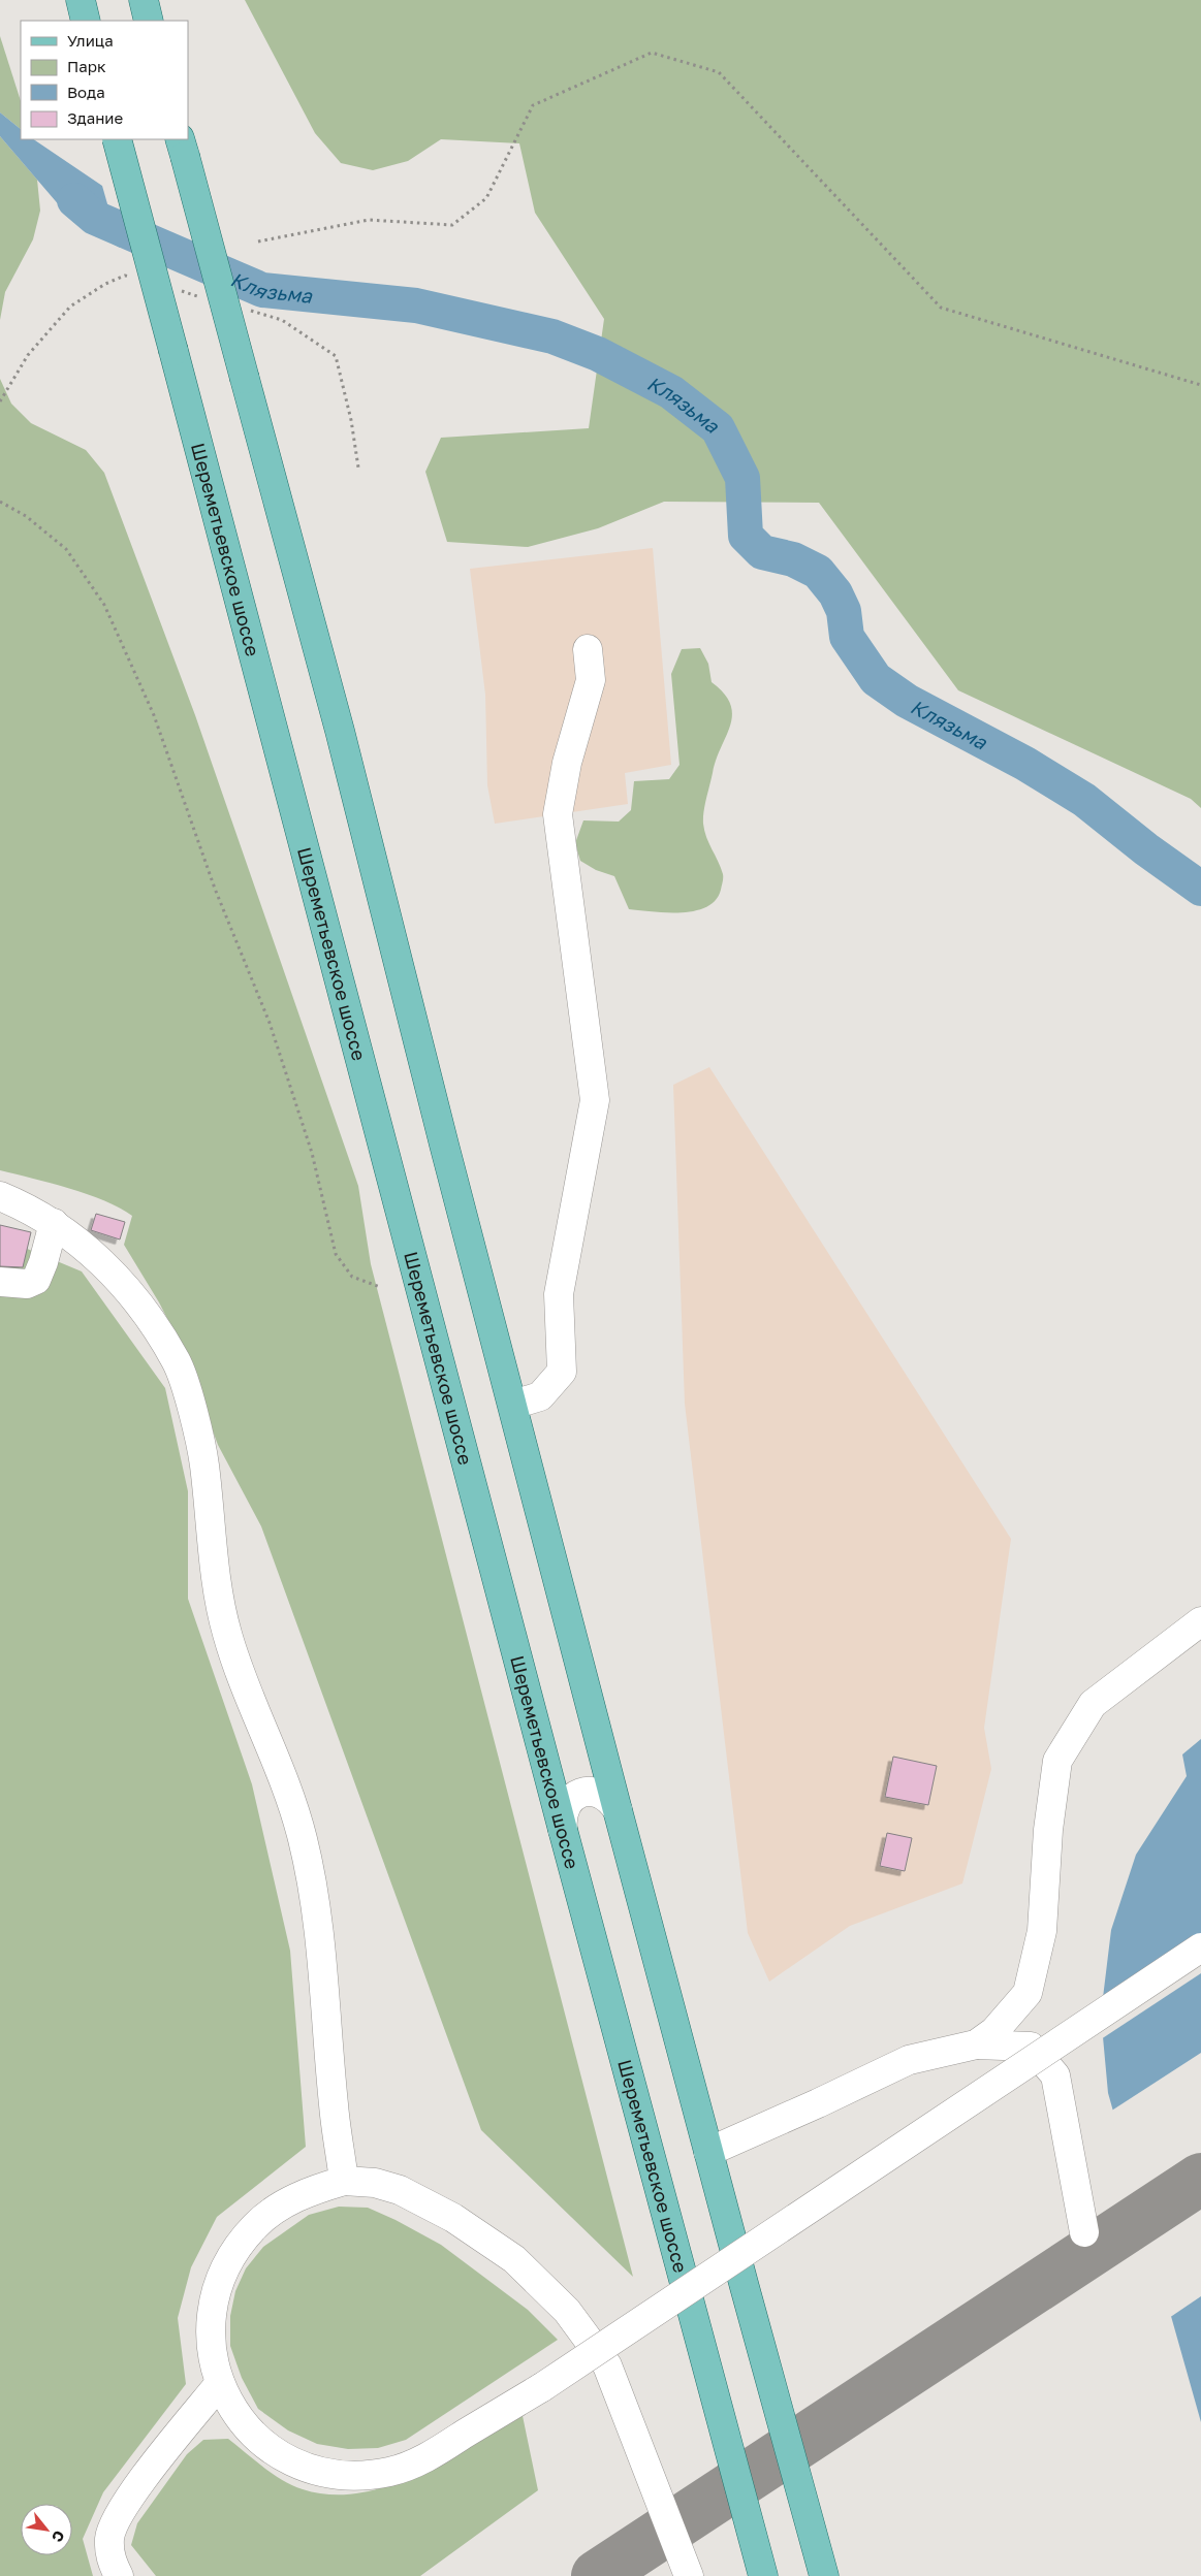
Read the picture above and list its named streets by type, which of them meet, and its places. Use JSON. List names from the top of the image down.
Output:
{
  "streets": {
    "main road": ["Шереметьевское шоссе"]
  },
  "water": ["Клязьма"],
  "legend": [
    "Улица",
    "Парк",
    "Вода",
    "Здание"
  ],
  "north": "bottom right"
}
